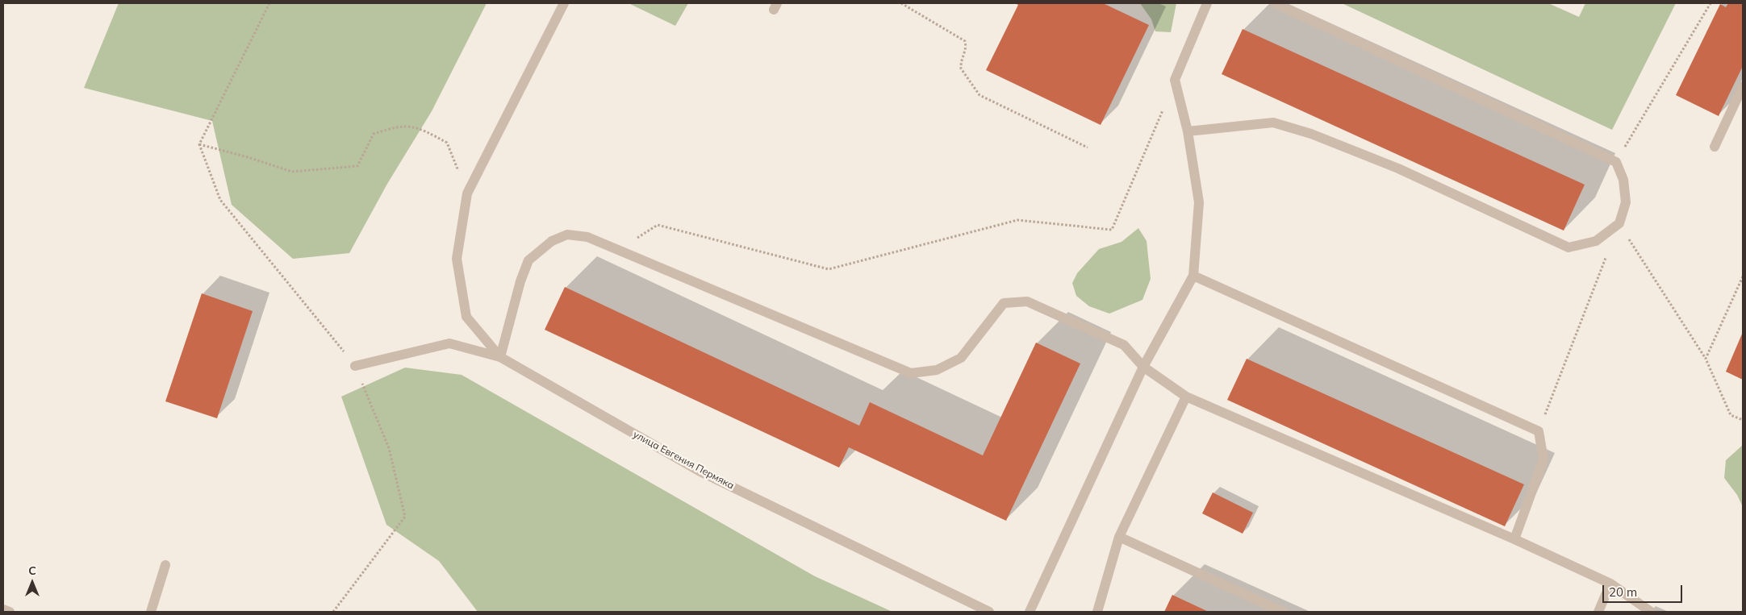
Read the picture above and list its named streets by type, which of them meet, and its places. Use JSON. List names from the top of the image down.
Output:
{
  "streets": {
    "street": ["улица Евгения Пермяка"]
  },
  "scale_bar": "20 m",
  "north": "top"
}
